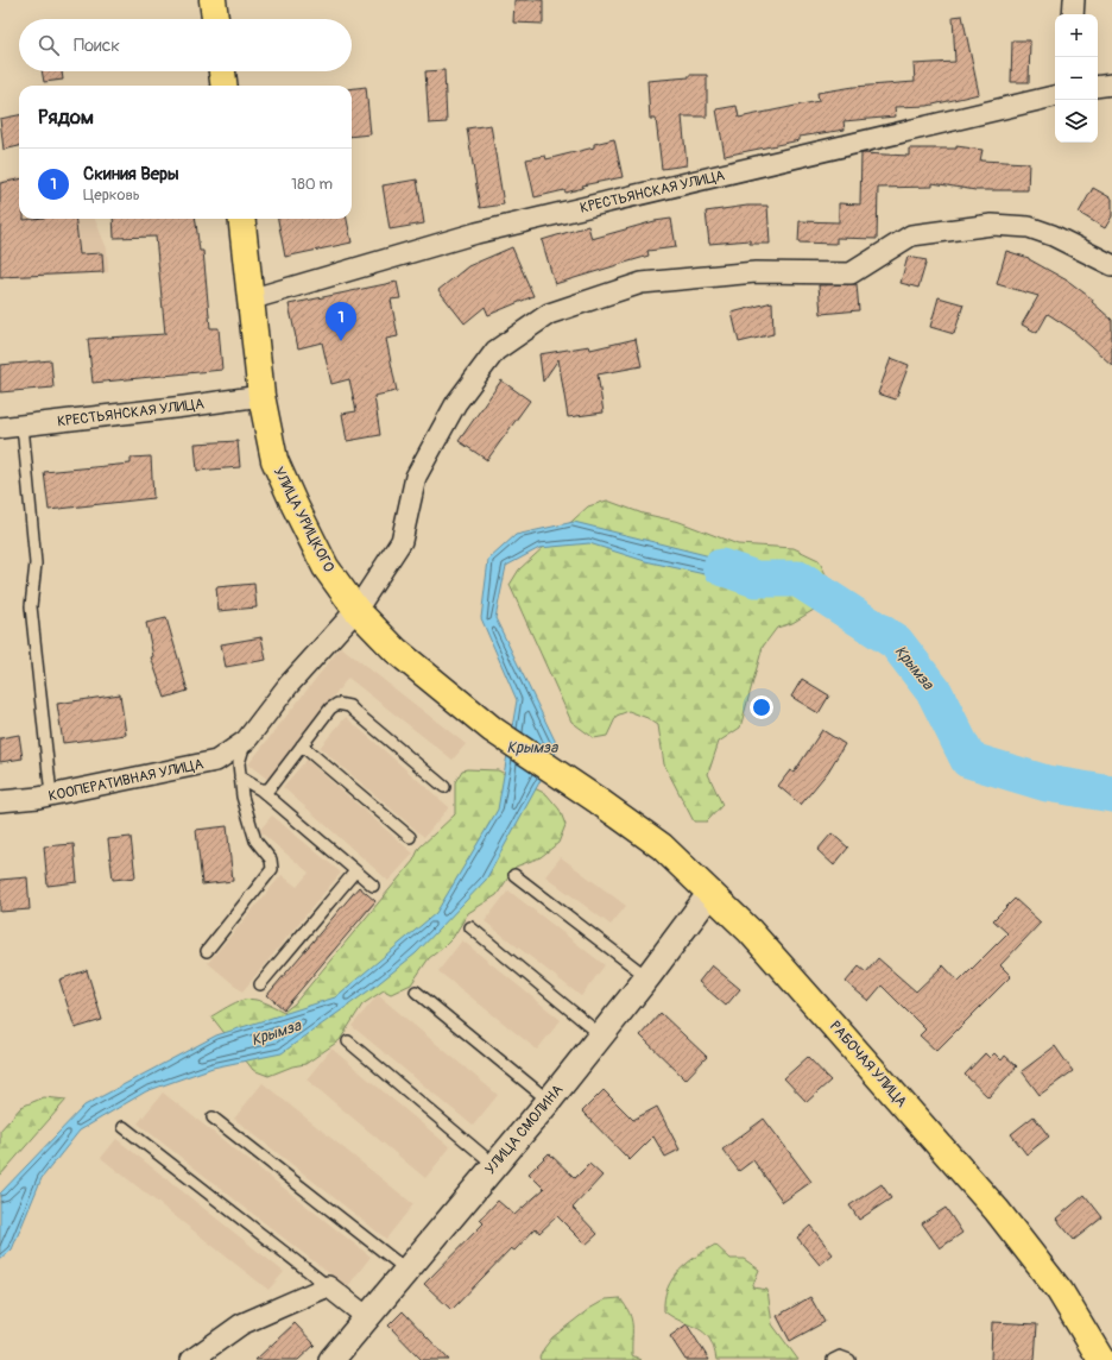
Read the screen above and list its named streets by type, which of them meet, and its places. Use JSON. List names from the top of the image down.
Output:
{
  "streets": {
    "main road": ["УЛИЦА УРИЦКОГО", "РАБОЧАЯ УЛИЦА"],
    "street": ["КРЕСТЬЯНСКАЯ УЛИЦА", "КООПЕРАТИВНАЯ УЛИЦА", "УЛИЦА СМОЛИНА"]
  },
  "crossings": [
    ["КРЕСТЬЯНСКАЯ УЛИЦА", "УЛИЦА УРИЦКОГО"],
    ["УЛИЦА УРИЦКОГО", "КООПЕРАТИВНАЯ УЛИЦА"],
    ["УЛИЦА УРИЦКОГО", "РАБОЧАЯ УЛИЦА"],
    ["РАБОЧАЯ УЛИЦА", "УЛИЦА СМОЛИНА"]
  ],
  "water": ["Крымза"],
  "page": {
    "map_buttons": ["+", "−"],
    "search": "Поиск",
    "heading": "Рядом",
    "list": [
      {
        "mark": "1",
        "name": "Скиния Веры",
        "note": "Церковь",
        "value": "180 m"
      }
    ],
    "pins": "1"
  }
}
